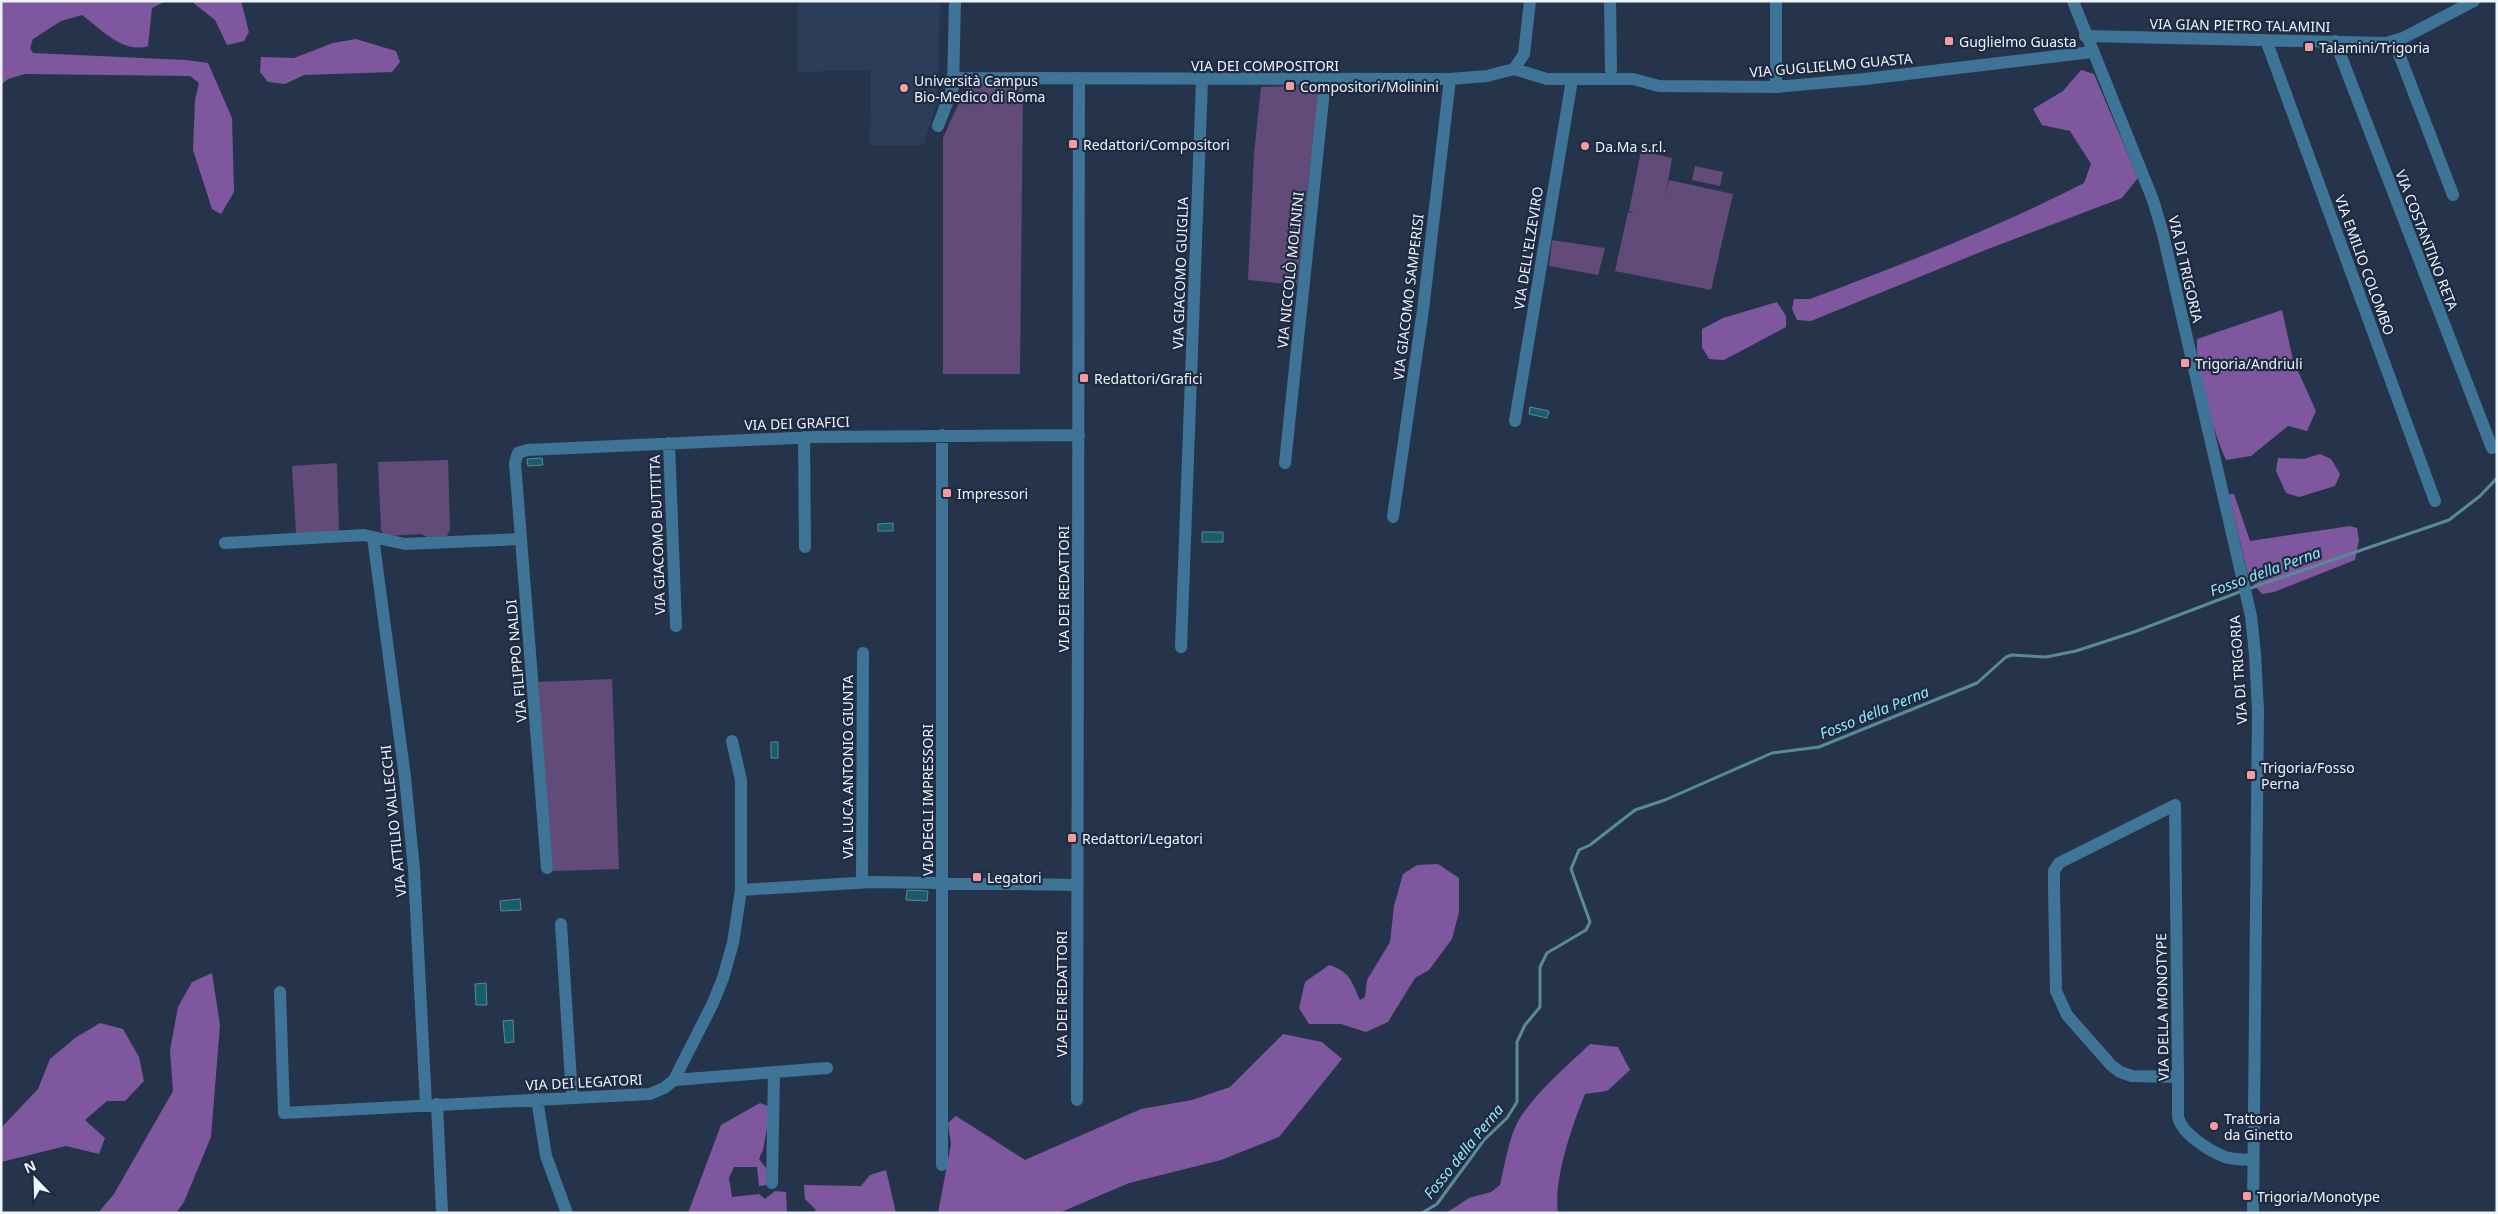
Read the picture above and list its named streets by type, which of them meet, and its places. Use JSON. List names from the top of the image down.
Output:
{
  "streets": {
    "street": [
      "VIA GIAN PIETRO TALAMINI",
      "VIA DEI COMPOSITORI",
      "VIA GUGLIELMO GUASTA",
      "VIA COSTANTINO RETA",
      "VIA DELL'ELZEVIRO",
      "VIA EMILIO COLOMBO",
      "VIA DI TRIGORIA",
      "VIA NICCOLÒ MOLININI",
      "VIA GIACOMO GUIGLIA",
      "VIA GIACOMO SAMPERISI",
      "VIA DEI GRAFICI",
      "VIA GIACOMO BUTTITTA",
      "VIA DEI REDATTORI",
      "VIA FILIPPO NALDI",
      "VIA LUCA ANTONIO GIUNTA",
      "VIA DEGLI IMPRESSORI",
      "VIA ATTILIO VALLECCHI",
      "VIA DELLA MONOTYPE",
      "VIA DEI LEGATORI"
    ]
  },
  "crossings": [
    ["VIA GIAN PIETRO TALAMINI", "VIA COSTANTINO RETA"],
    ["VIA GIAN PIETRO TALAMINI", "VIA EMILIO COLOMBO"],
    ["VIA GIAN PIETRO TALAMINI", "VIA DI TRIGORIA"],
    ["VIA DEI COMPOSITORI", "VIA NICCOLÒ MOLININI"],
    ["VIA DEI COMPOSITORI", "VIA GIACOMO GUIGLIA"],
    ["VIA DEI COMPOSITORI", "VIA GIACOMO SAMPERISI"],
    ["VIA DEI COMPOSITORI", "VIA DEI REDATTORI"],
    ["VIA GUGLIELMO GUASTA", "VIA DELL'ELZEVIRO"],
    ["VIA GUGLIELMO GUASTA", "VIA DI TRIGORIA"],
    ["VIA DI TRIGORIA", "VIA DELLA MONOTYPE"],
    ["VIA DEI GRAFICI", "VIA GIACOMO BUTTITTA"],
    ["VIA DEI GRAFICI", "VIA DEI REDATTORI"],
    ["VIA DEI GRAFICI", "VIA FILIPPO NALDI"],
    ["VIA DEI GRAFICI", "VIA DEGLI IMPRESSORI"],
    ["VIA ATTILIO VALLECCHI", "VIA DEI LEGATORI"]
  ],
  "water": ["Fosso della Perna"],
  "places": {
    "transit": [
      "Guglielmo Guasta",
      "Talamini/Trigoria",
      "Compositori/Molinini",
      "Redattori/Compositori",
      "Trigoria/Andriuli",
      "Redattori/Grafici",
      "Impressori",
      "Trigoria/Fosso Perna",
      "Redattori/Legatori",
      "Legatori",
      "Trigoria/Monotype"
    ],
    "other": ["Università Campus Bio-Medico di Roma", "Da.Ma s.r.l.", "Trattoria da Ginetto"]
  },
  "north": "top left"
}
